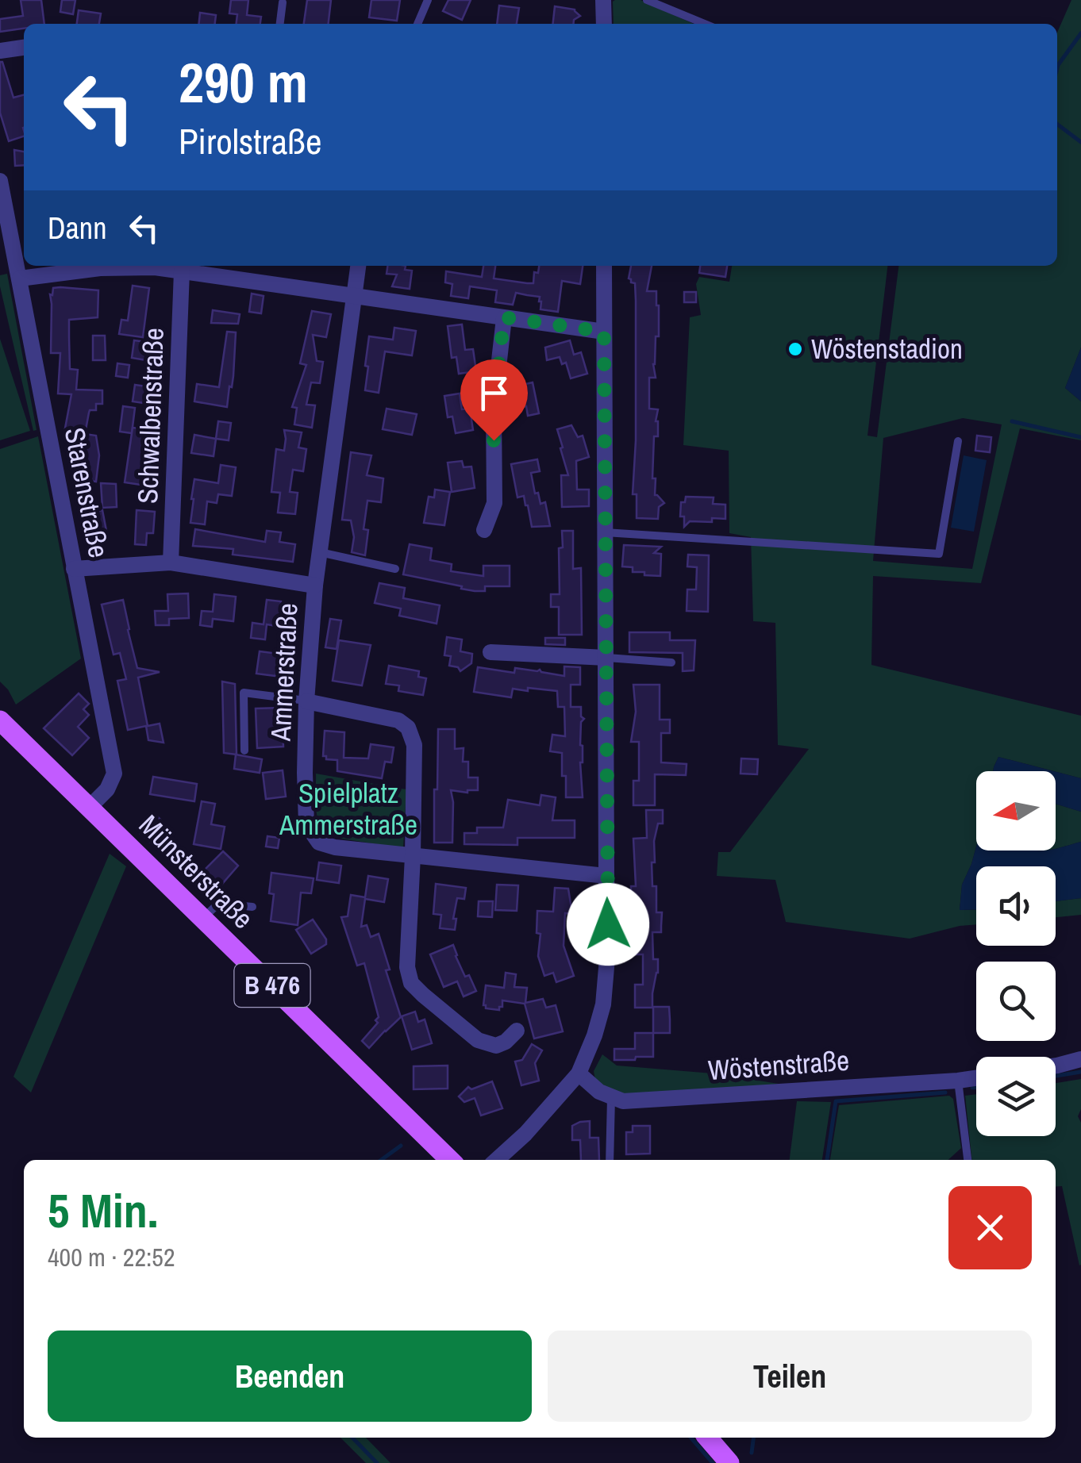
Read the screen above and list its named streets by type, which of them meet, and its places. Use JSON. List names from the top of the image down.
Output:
{
  "streets": {
    "main road": ["Münsterstraße", "B 476"],
    "street": [
      "Schwalbenstraße",
      "Starenstraße",
      "Ammerstraße",
      "Wöstenstraße"
    ]
  },
  "crossings": [
    ["Starenstraße", "Münsterstraße"]
  ],
  "parks": ["Spielplatz Ammerstraße"],
  "places": ["Wöstenstadion"],
  "north": "left",
  "page": {
    "turn": ["290 m", "Pirolstraße"],
    "then": "Dann",
    "heading": ["5 Min.", "400 m · 22:52"],
    "buttons": ["Beenden", "Teilen"]
  }
}
